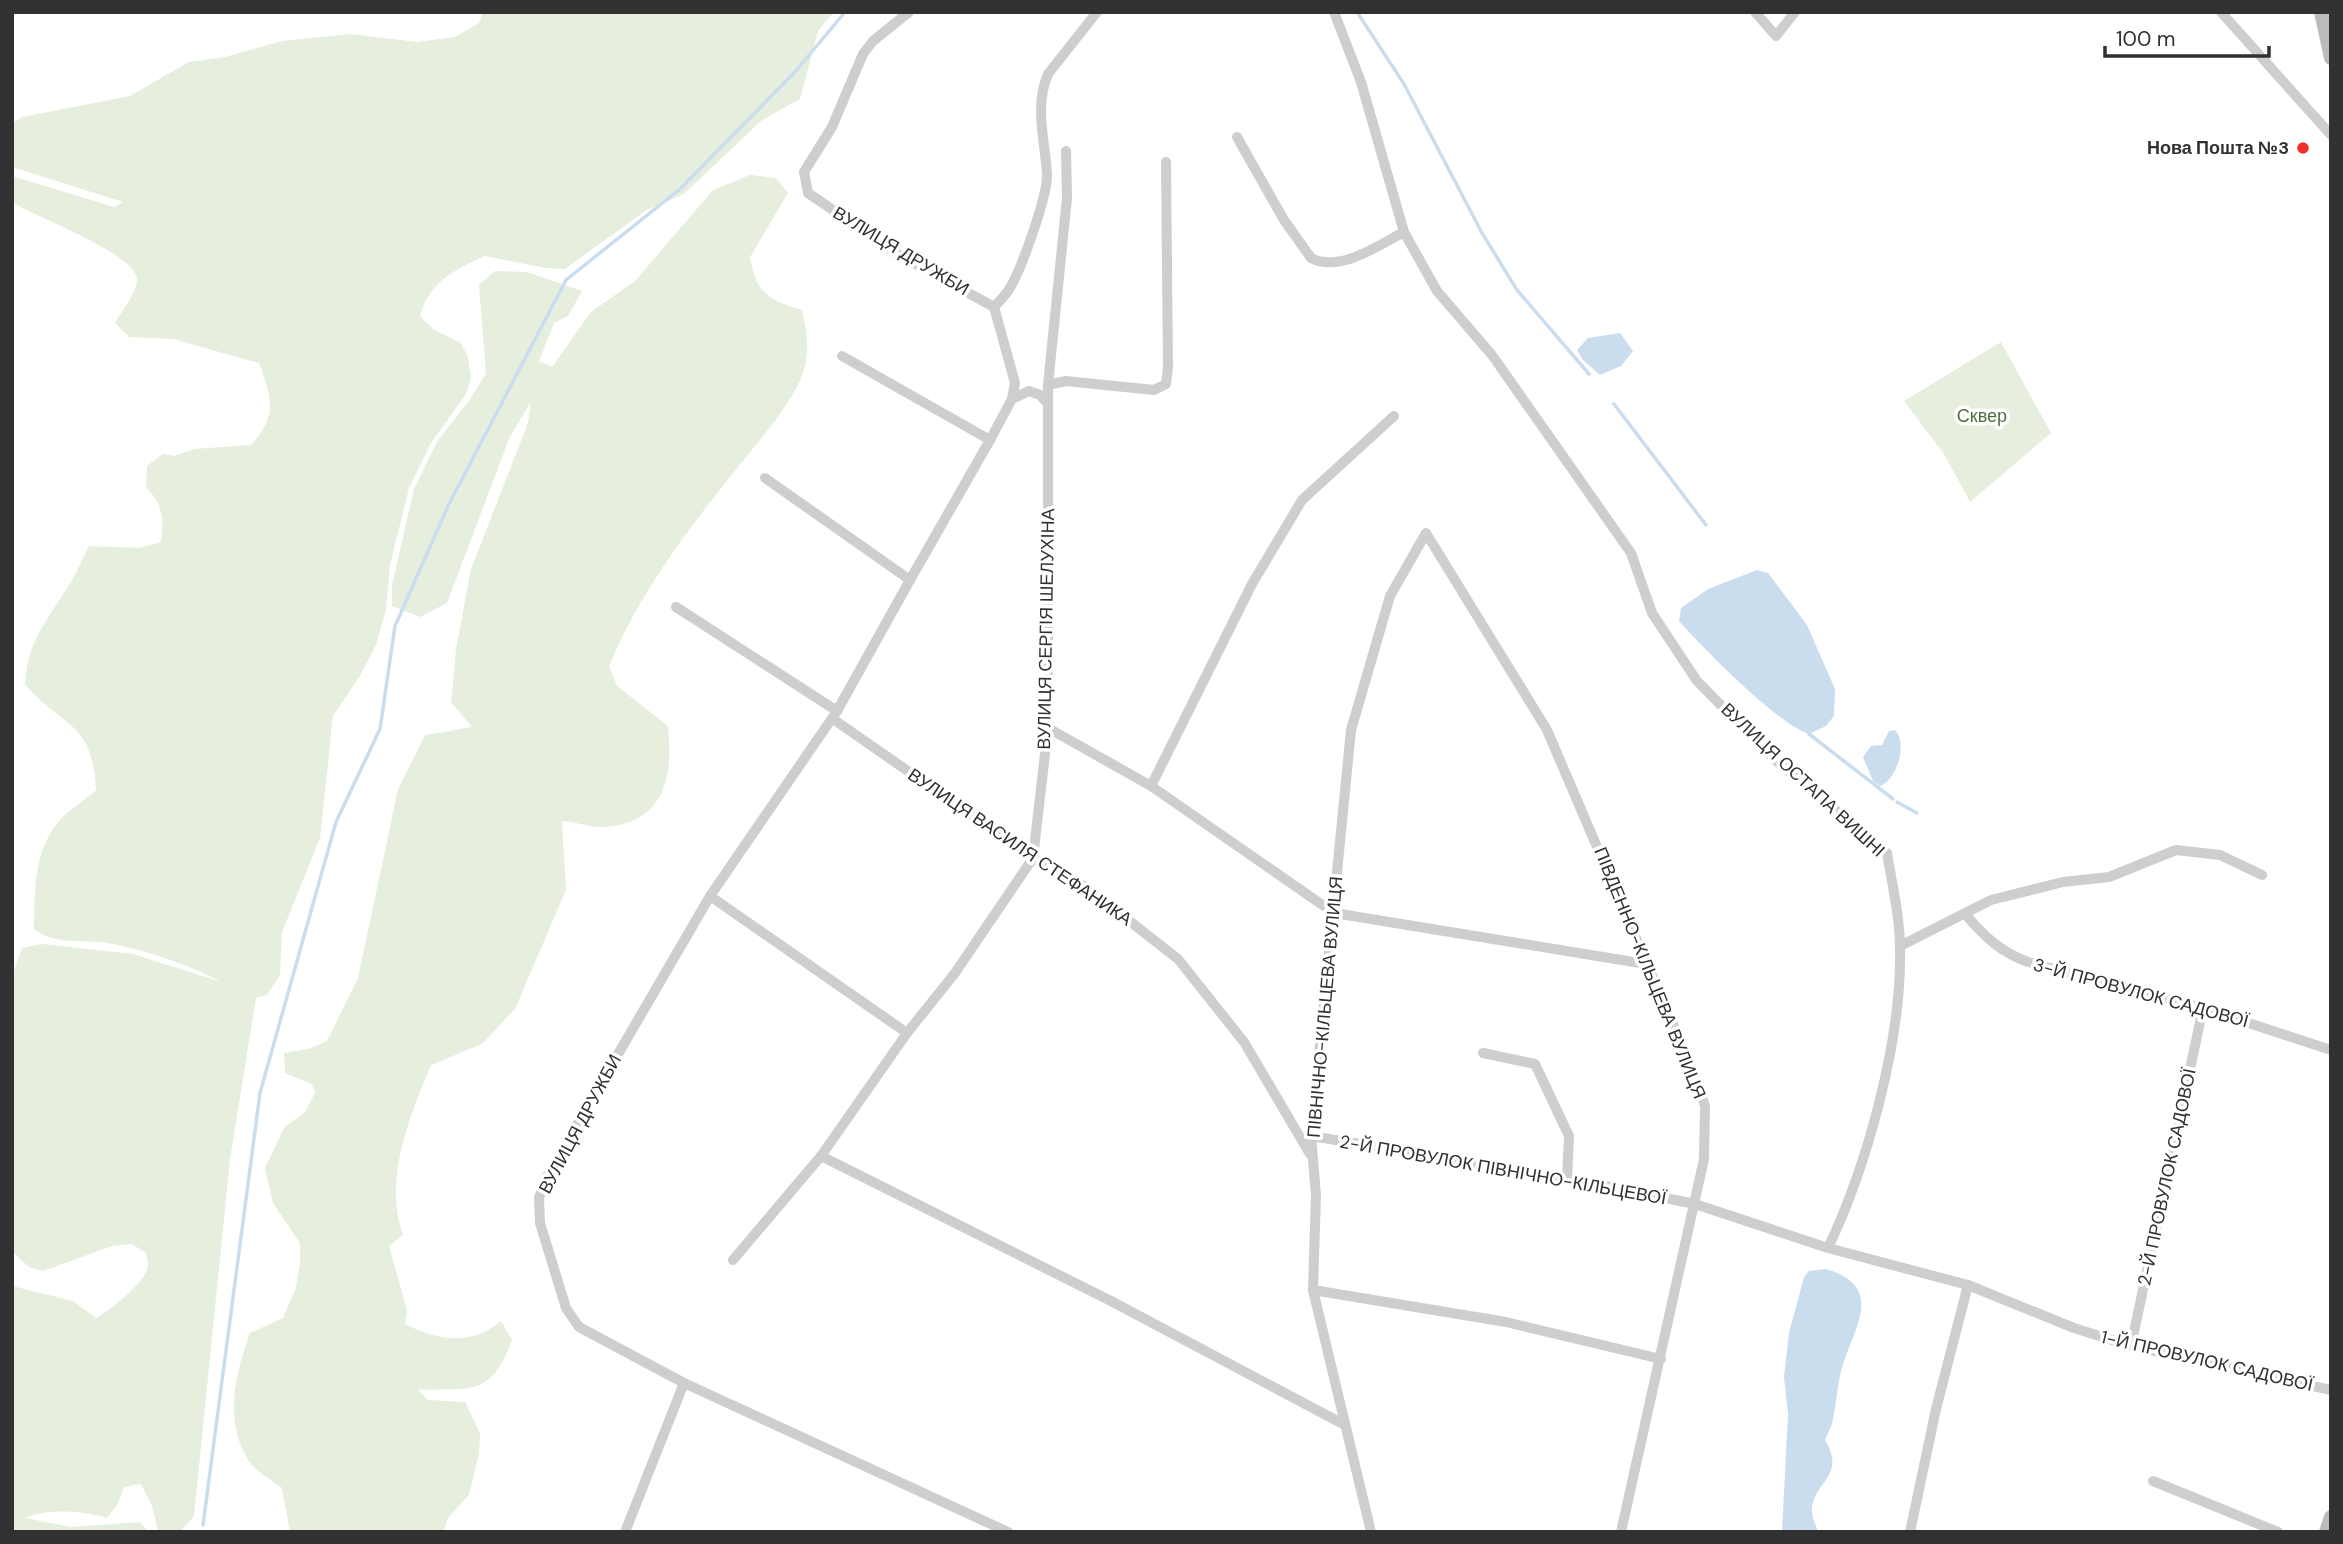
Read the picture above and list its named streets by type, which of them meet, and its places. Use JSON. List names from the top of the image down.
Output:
{
  "streets": {
    "street": [
      "ВУЛИЦЯ ДРУЖБИ",
      "ВУЛИЦЯ СЕРГІЯ ШЕЛУХІНА",
      "ВУЛИЦЯ ОСТАПА ВИШНІ",
      "ВУЛИЦЯ ВАСИЛЯ СТЕФАНИКА",
      "ПІВДЕННО-КІЛЬЦЕВА ВУЛИЦЯ",
      "3-Й ПРОВУЛОК САДОВОЇ",
      "ПІВНІЧНО-КІЛЬЦЕВА ВУЛИЦЯ",
      "2-Й ПРОВУЛОК ПІВНІЧНО-КІЛЬЦЕВОЇ",
      "2-Й ПРОВУЛОК САДОВОЇ",
      "1-Й ПРОВУЛОК САДОВОЇ"
    ]
  },
  "crossings": [
    ["ВУЛИЦЯ ДРУЖБИ", "ВУЛИЦЯ ВАСИЛЯ СТЕФАНИКА"],
    ["ВУЛИЦЯ СЕРГІЯ ШЕЛУХІНА", "ВУЛИЦЯ ВАСИЛЯ СТЕФАНИКА"],
    ["ВУЛИЦЯ ОСТАПА ВИШНІ", "2-Й ПРОВУЛОК ПІВНІЧНО-КІЛЬЦЕВОЇ"],
    ["ВУЛИЦЯ ОСТАПА ВИШНІ", "1-Й ПРОВУЛОК САДОВОЇ"],
    ["ВУЛИЦЯ ВАСИЛЯ СТЕФАНИКА", "ПІВНІЧНО-КІЛЬЦЕВА ВУЛИЦЯ"],
    ["ПІВДЕННО-КІЛЬЦЕВА ВУЛИЦЯ", "ПІВНІЧНО-КІЛЬЦЕВА ВУЛИЦЯ"],
    ["ПІВДЕННО-КІЛЬЦЕВА ВУЛИЦЯ", "2-Й ПРОВУЛОК ПІВНІЧНО-КІЛЬЦЕВОЇ"],
    ["3-Й ПРОВУЛОК САДОВОЇ", "2-Й ПРОВУЛОК САДОВОЇ"],
    ["ПІВНІЧНО-КІЛЬЦЕВА ВУЛИЦЯ", "2-Й ПРОВУЛОК ПІВНІЧНО-КІЛЬЦЕВОЇ"],
    ["2-Й ПРОВУЛОК ПІВНІЧНО-КІЛЬЦЕВОЇ", "1-Й ПРОВУЛОК САДОВОЇ"],
    ["2-Й ПРОВУЛОК САДОВОЇ", "1-Й ПРОВУЛОК САДОВОЇ"]
  ],
  "parks": ["Сквер"],
  "places": ["Нова Пошта №3"],
  "scale_bar": "100 m"
}
